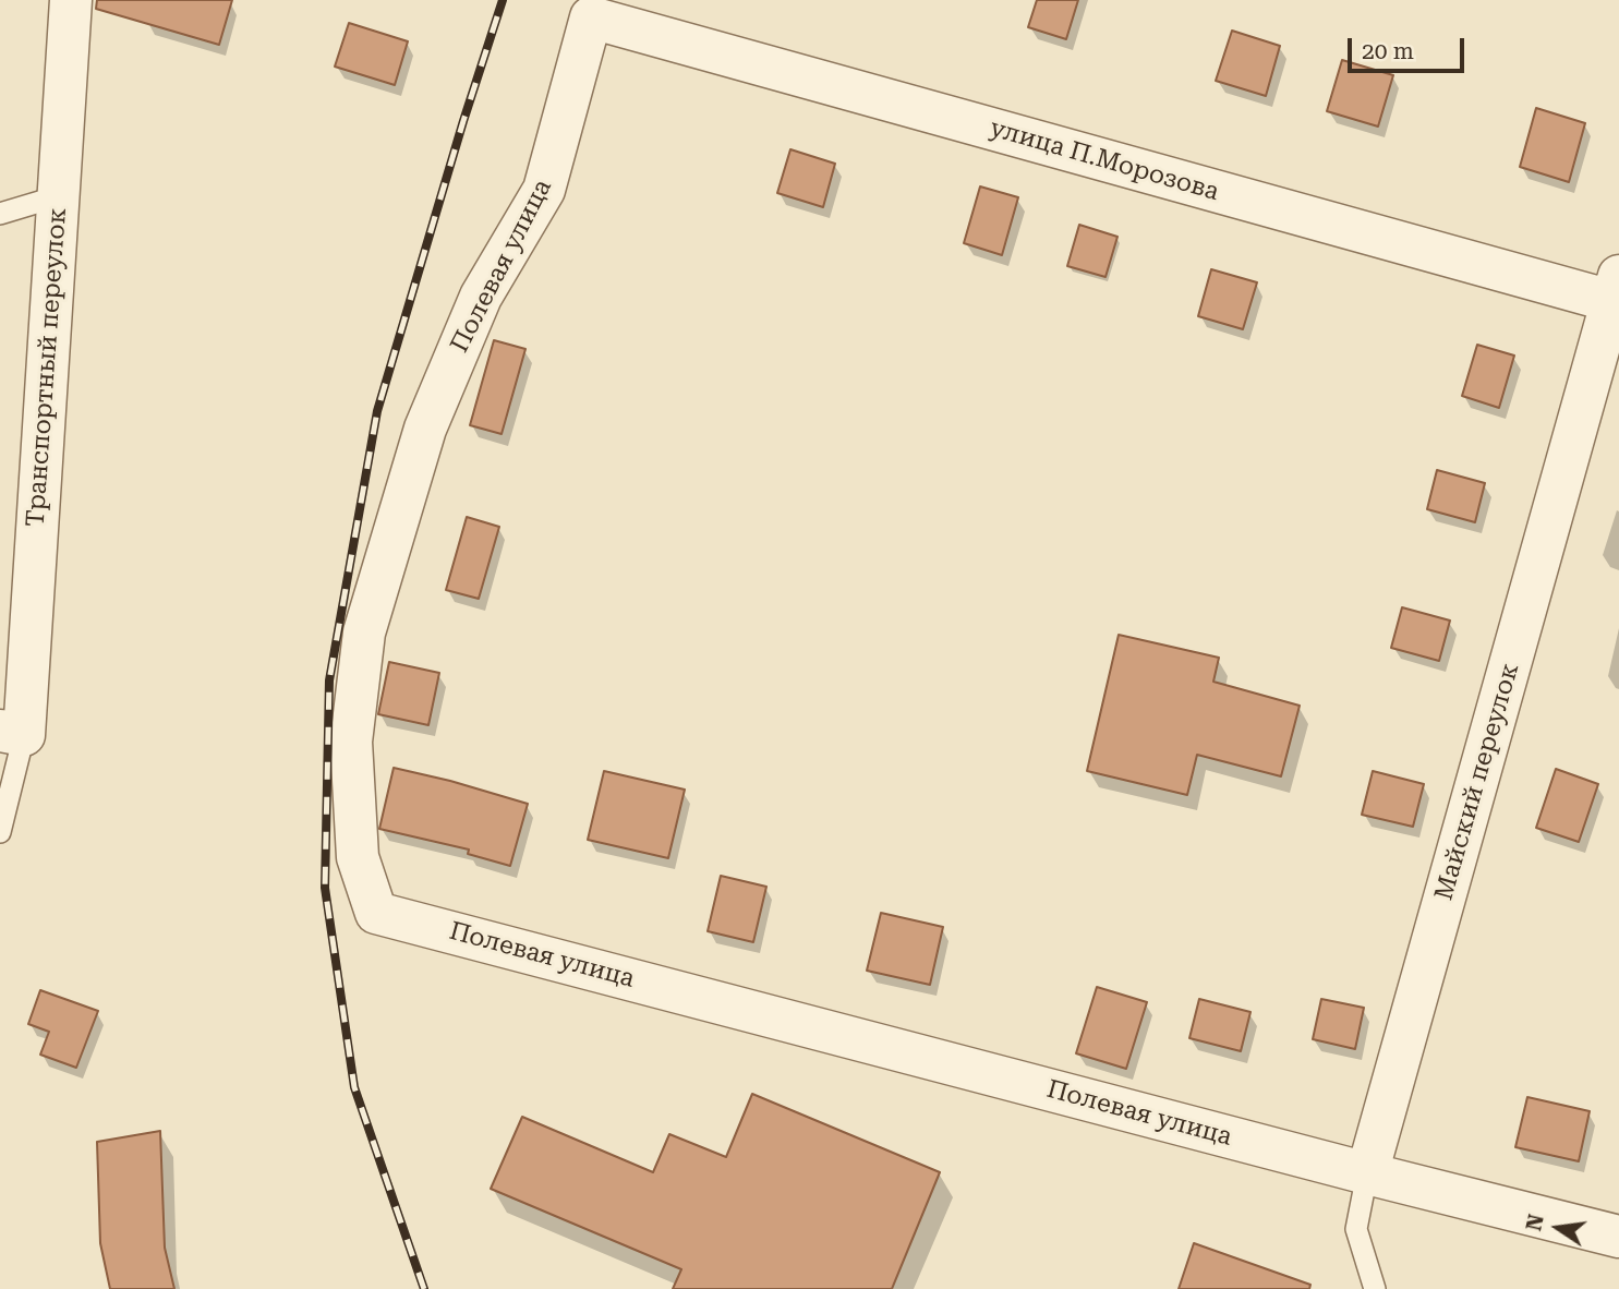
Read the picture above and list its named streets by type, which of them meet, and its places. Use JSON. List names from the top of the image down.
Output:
{
  "streets": {
    "street": [
      "улица П.Морозова",
      "Полевая улица",
      "Транспортный переулок",
      "Майский переулок"
    ]
  },
  "crossings": [
    ["улица П.Морозова", "Полевая улица"],
    ["улица П.Морозова", "Майский переулок"],
    ["Полевая улица", "Майский переулок"]
  ],
  "scale_bar": "20 m",
  "north": "left"
}
